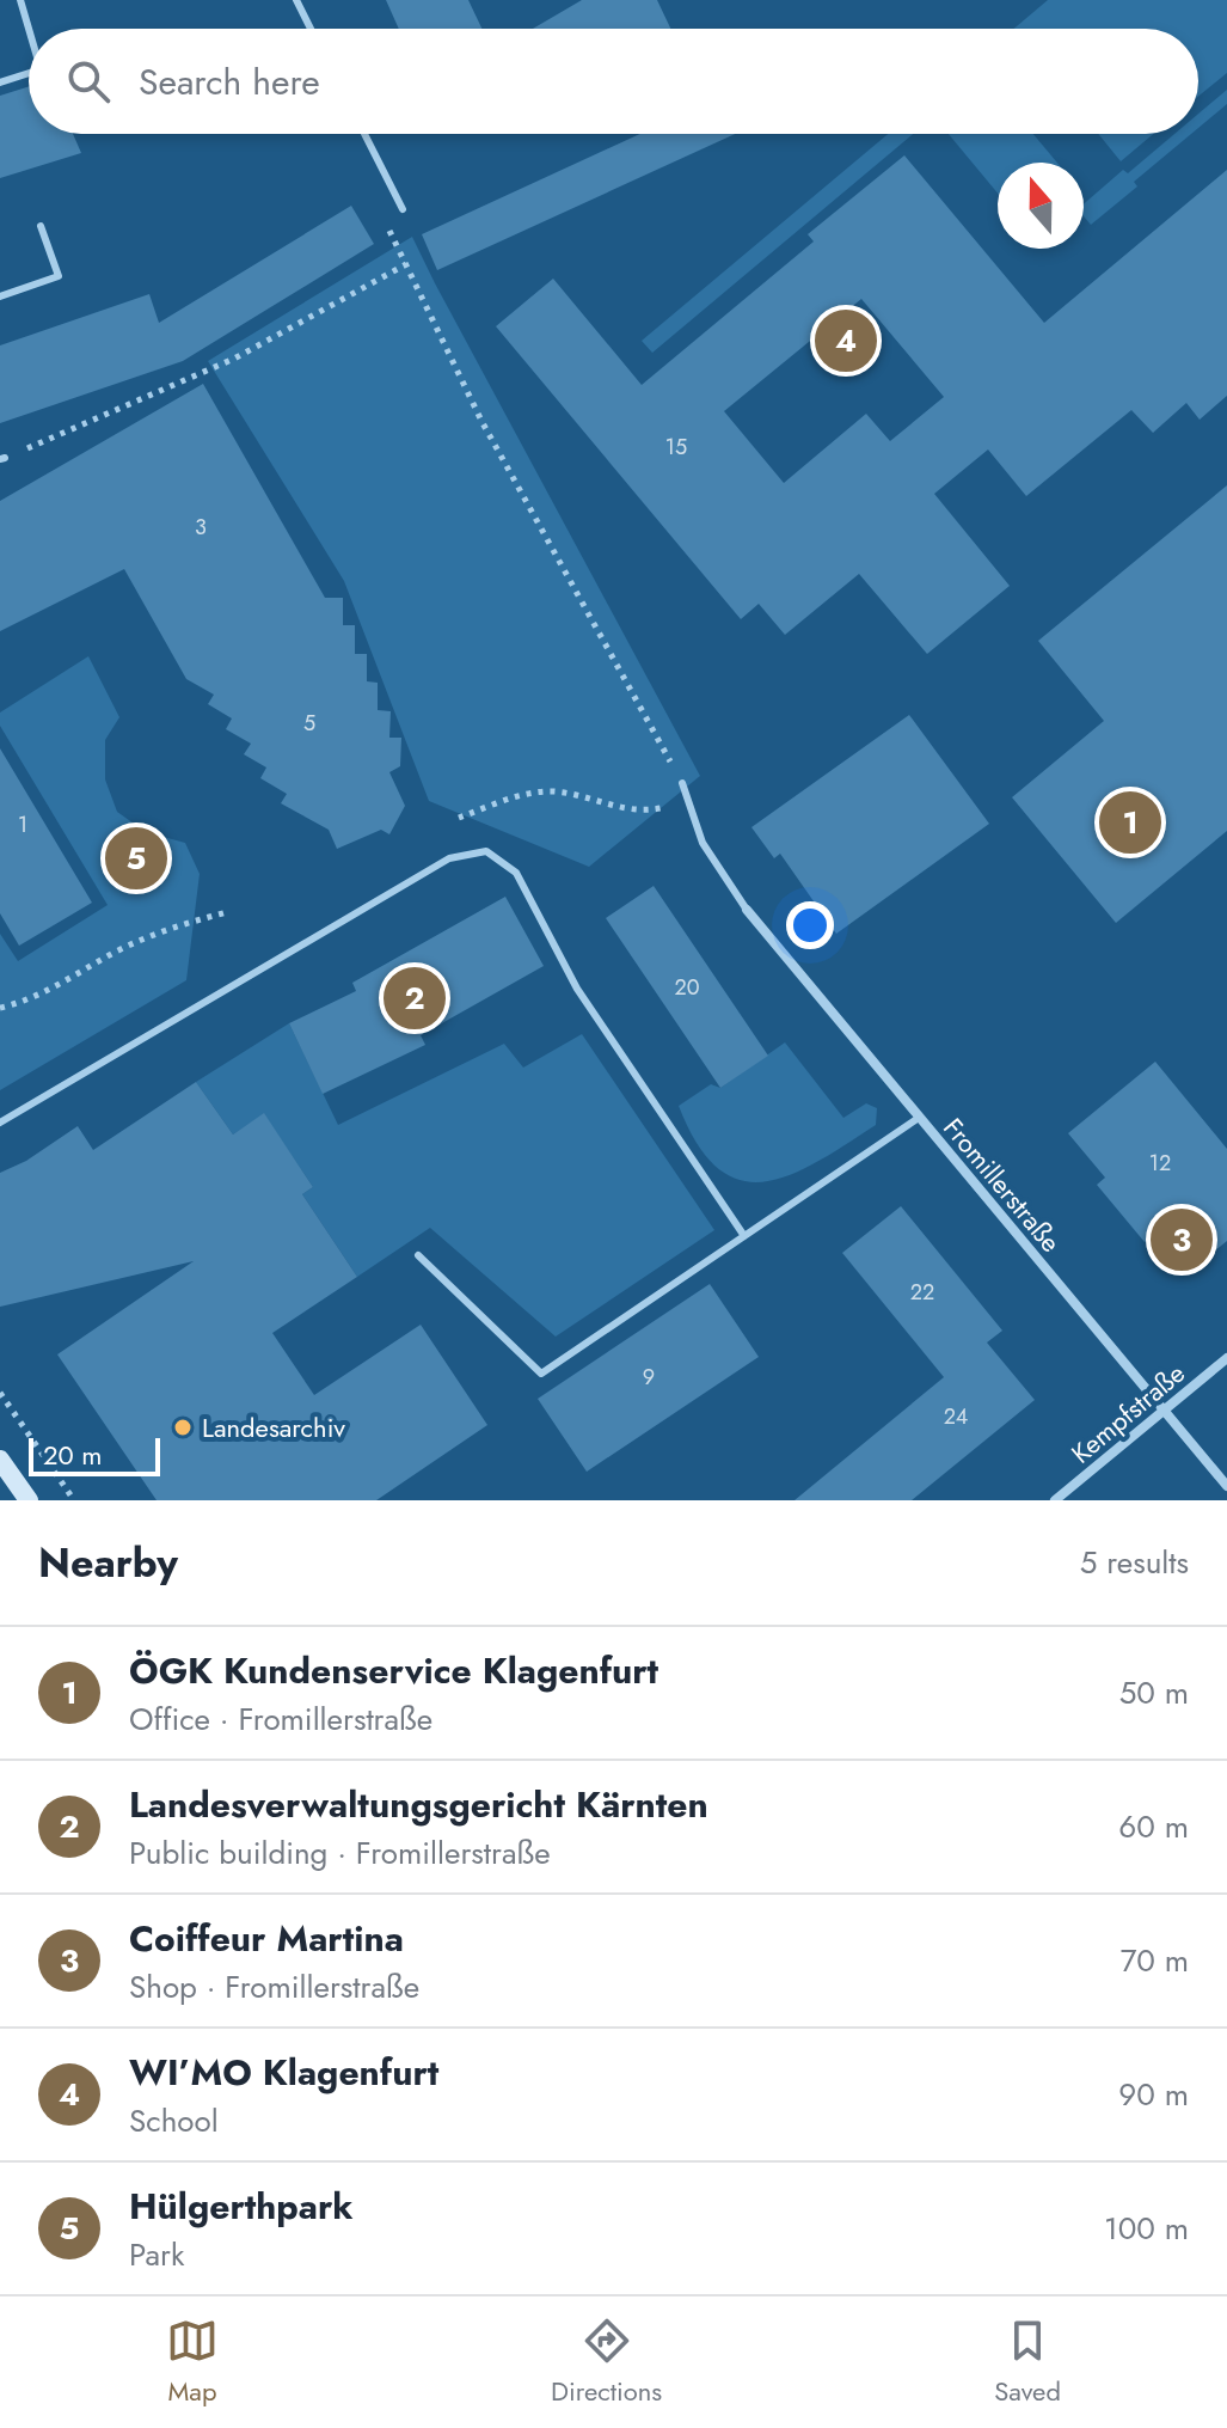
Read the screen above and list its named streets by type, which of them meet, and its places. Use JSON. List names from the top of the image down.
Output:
{
  "streets": {
    "street": ["Fromillerstraße", "Kempfstraße"]
  },
  "crossings": [
    ["Fromillerstraße", "Kempfstraße"]
  ],
  "places": ["Landesarchiv"],
  "house_numbers": [
    "15",
    "3",
    "5",
    "1",
    "20",
    "12",
    "22",
    "9",
    "24"
  ],
  "scale_bar": "20 m",
  "north": "top",
  "page": {
    "search": "Search here",
    "pins": [
      "4",
      "1",
      "5",
      "2",
      "3"
    ],
    "scale": "20 m",
    "heading": ["Nearby", "5 results"],
    "list": [
      {
        "mark": "1",
        "name": "ÖGK Kundenservice Klagenfurt",
        "note": "Office · Fromillerstraße",
        "value": "50 m"
      },
      {
        "mark": "2",
        "name": "Landesverwaltungsgericht Kärnten",
        "note": "Public building · Fromillerstraße",
        "value": "60 m"
      },
      {
        "mark": "3",
        "name": "Coiffeur Martina",
        "note": "Shop · Fromillerstraße",
        "value": "70 m"
      },
      {
        "mark": "4",
        "name": "WI’MO Klagenfurt",
        "note": "School",
        "value": "90 m"
      },
      {
        "mark": "5",
        "name": "Hülgerthpark",
        "note": "Park",
        "value": "100 m"
      }
    ],
    "nav": ["Map", "Directions", "Saved"]
  }
}
